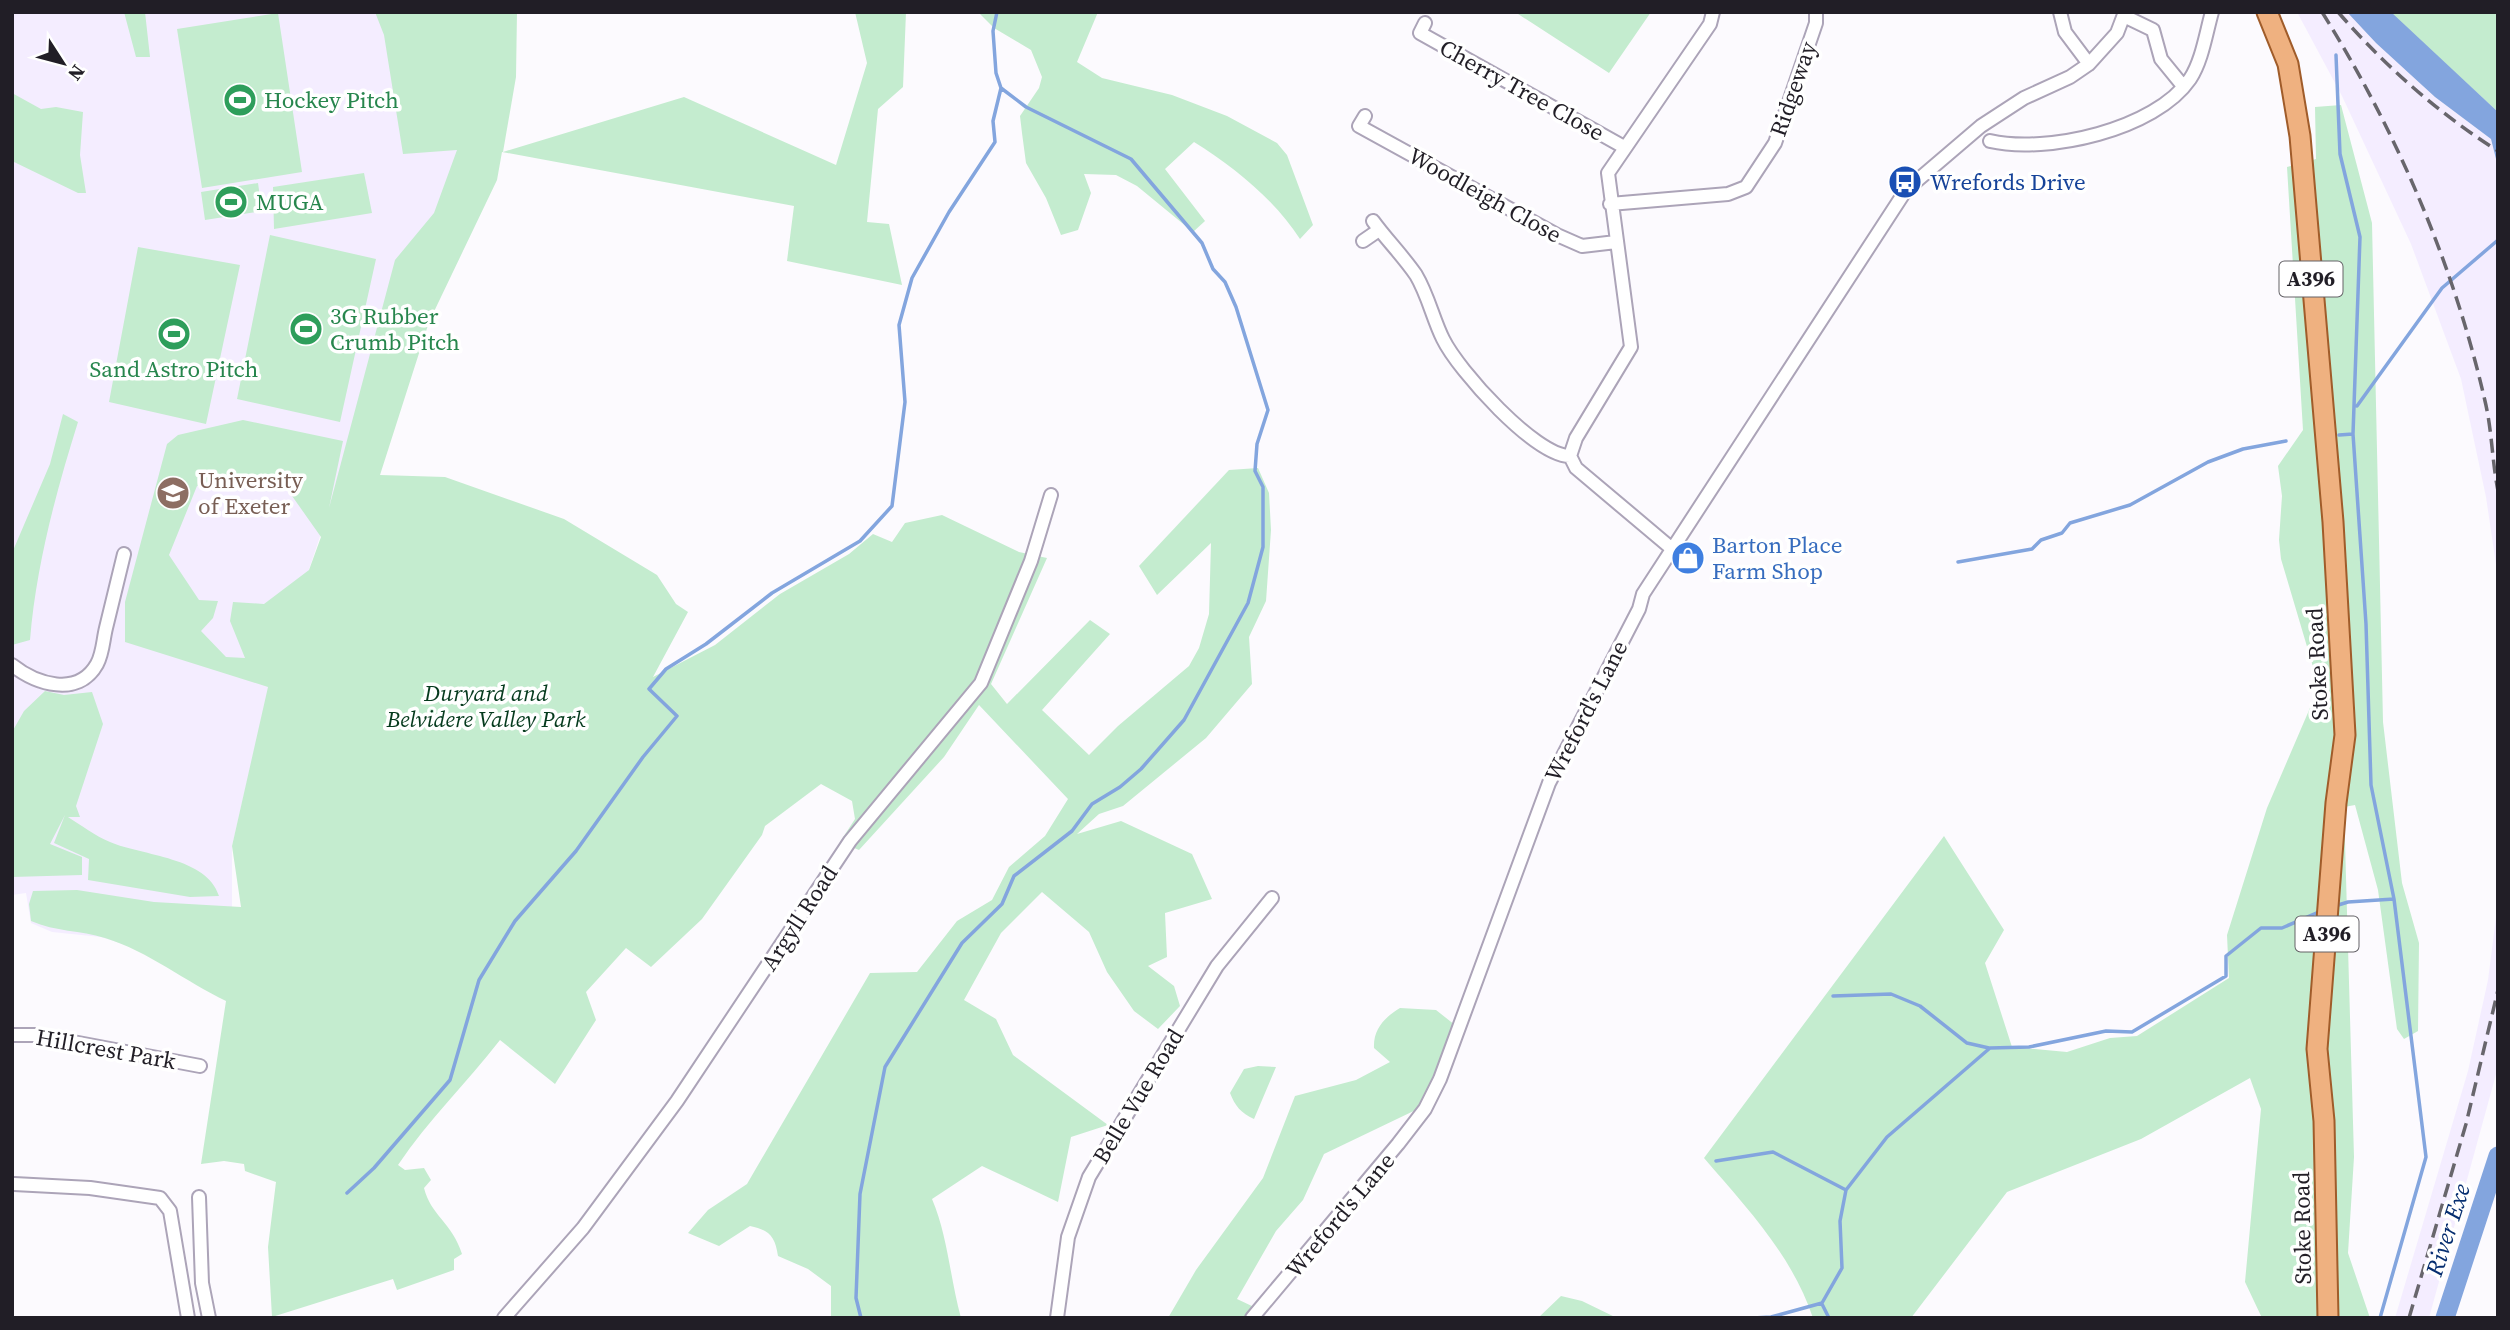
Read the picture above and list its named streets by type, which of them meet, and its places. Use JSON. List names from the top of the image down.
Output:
{
  "streets": {
    "main road": ["A396", "Stoke Road"],
    "street": [
      "Ridgeway",
      "Cherry Tree Close",
      "Woodleigh Close",
      "Wreford's Lane",
      "Argyll Road",
      "Hillcrest Park",
      "Belle Vue Road"
    ]
  },
  "water": ["River Exe"],
  "parks": ["Duryard and Belvidere Valley Park"],
  "places": {
    "sports": [
      "Hockey Pitch",
      "MUGA",
      "3G Rubber Crumb Pitch",
      "Sand Astro Pitch"
    ],
    "bus stop": ["Wrefords Drive"],
    "school or university": ["University of Exeter"],
    "shop": ["Barton Place Farm Shop"]
  },
  "north": "bottom right"
}
